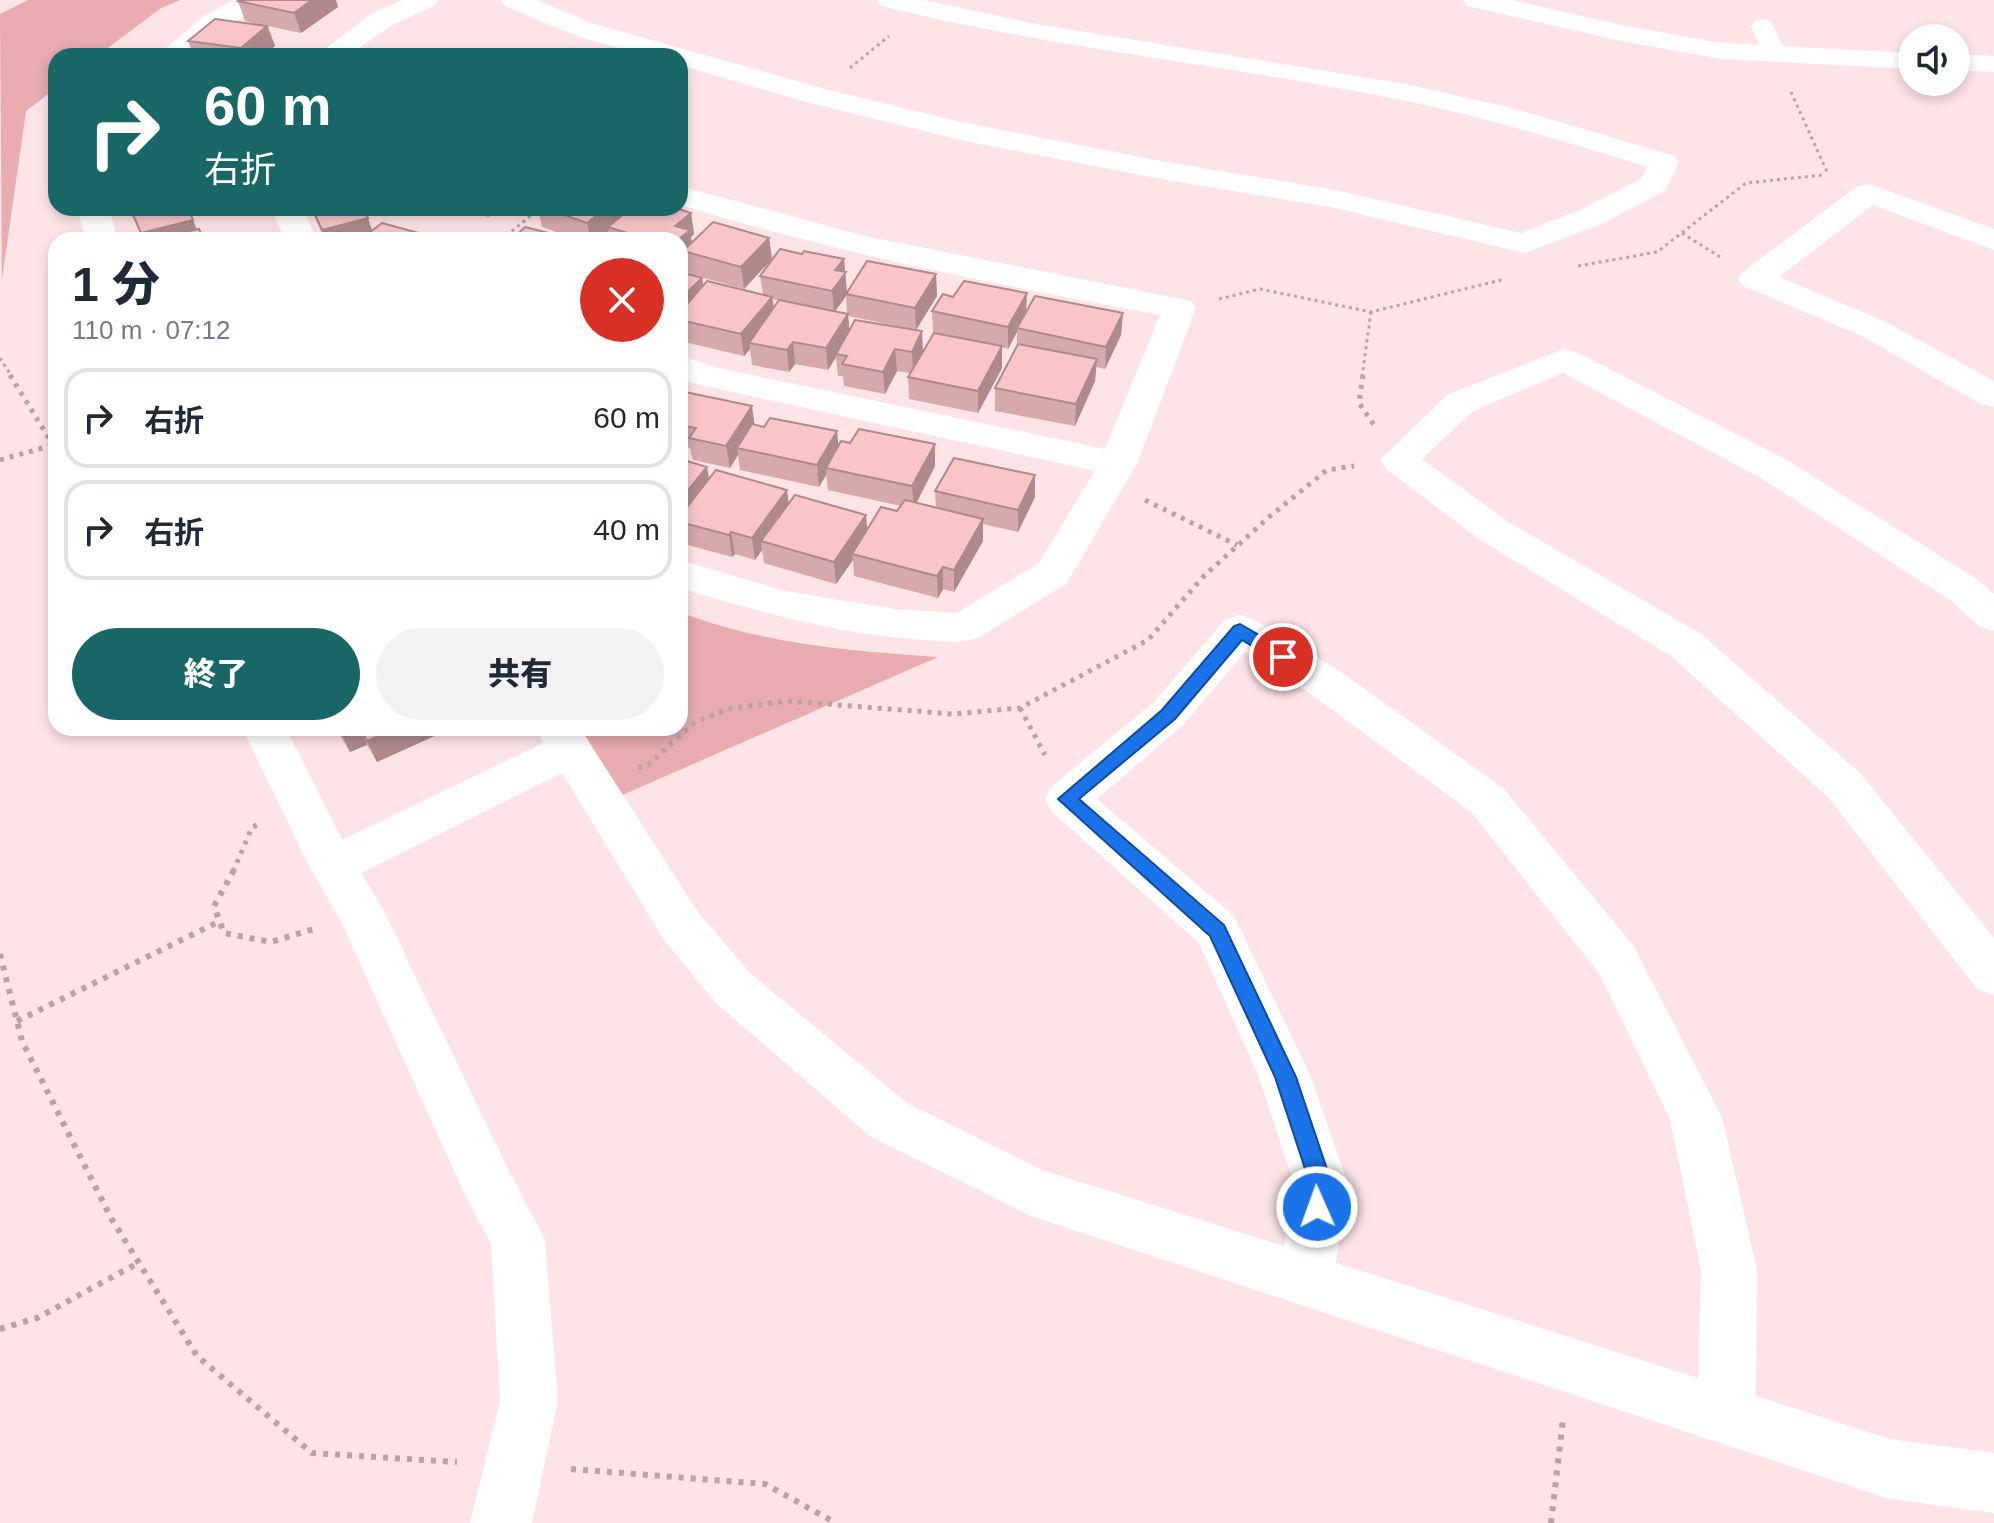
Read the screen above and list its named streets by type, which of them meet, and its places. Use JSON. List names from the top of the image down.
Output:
{
  "page": {
    "turn": ["60 m", "右折"],
    "heading": ["1 分", "110 m · 07:12"],
    "list": [
      {
        "name": "右折",
        "value": "60 m"
      },
      {
        "name": "右折",
        "value": "40 m"
      }
    ],
    "buttons": ["終了", "共有"]
  }
}
